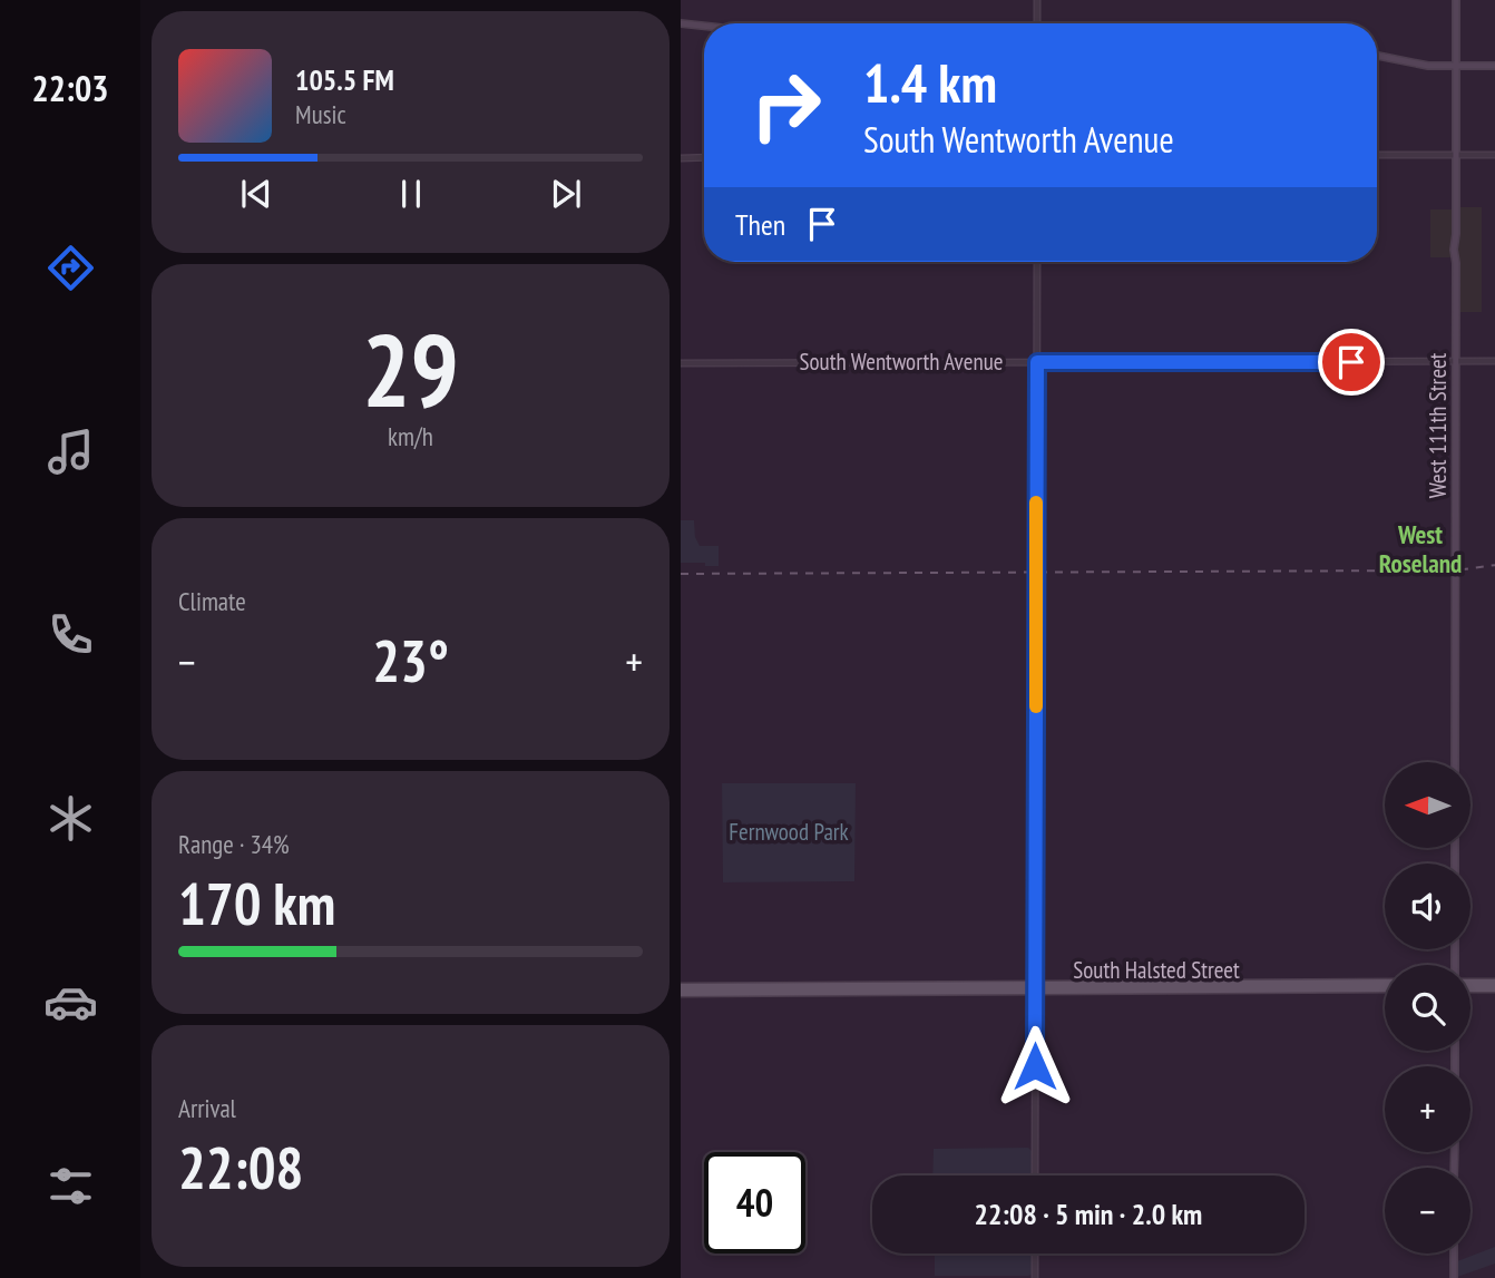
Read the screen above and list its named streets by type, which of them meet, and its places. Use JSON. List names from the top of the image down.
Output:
{
  "streets": {
    "main road": ["West 111th Street", "South Halsted Street"],
    "street": ["South Wentworth Avenue"]
  },
  "crossings": [
    ["South Wentworth Avenue", "West 111th Street"]
  ],
  "districts": ["West Roseland"],
  "parks": ["Fernwood Park"],
  "north": "left",
  "page": {
    "tabs": "22:03",
    "turn": ["1.4 km", "South Wentworth Avenue"],
    "song": ["105.5 FM", "Music"],
    "then": "Then",
    "tile": [
      ["29", "km/h"],
      "Climate",
      ["Range · 34%", "170 km"],
      ["Arrival", "22:08"]
    ],
    "heat": ["−", "23°", "+"],
    "map_buttons": ["+", "−"],
    "limit": "40",
    "trip": "22:08 · 5 min · 2.0 km"
  }
}
